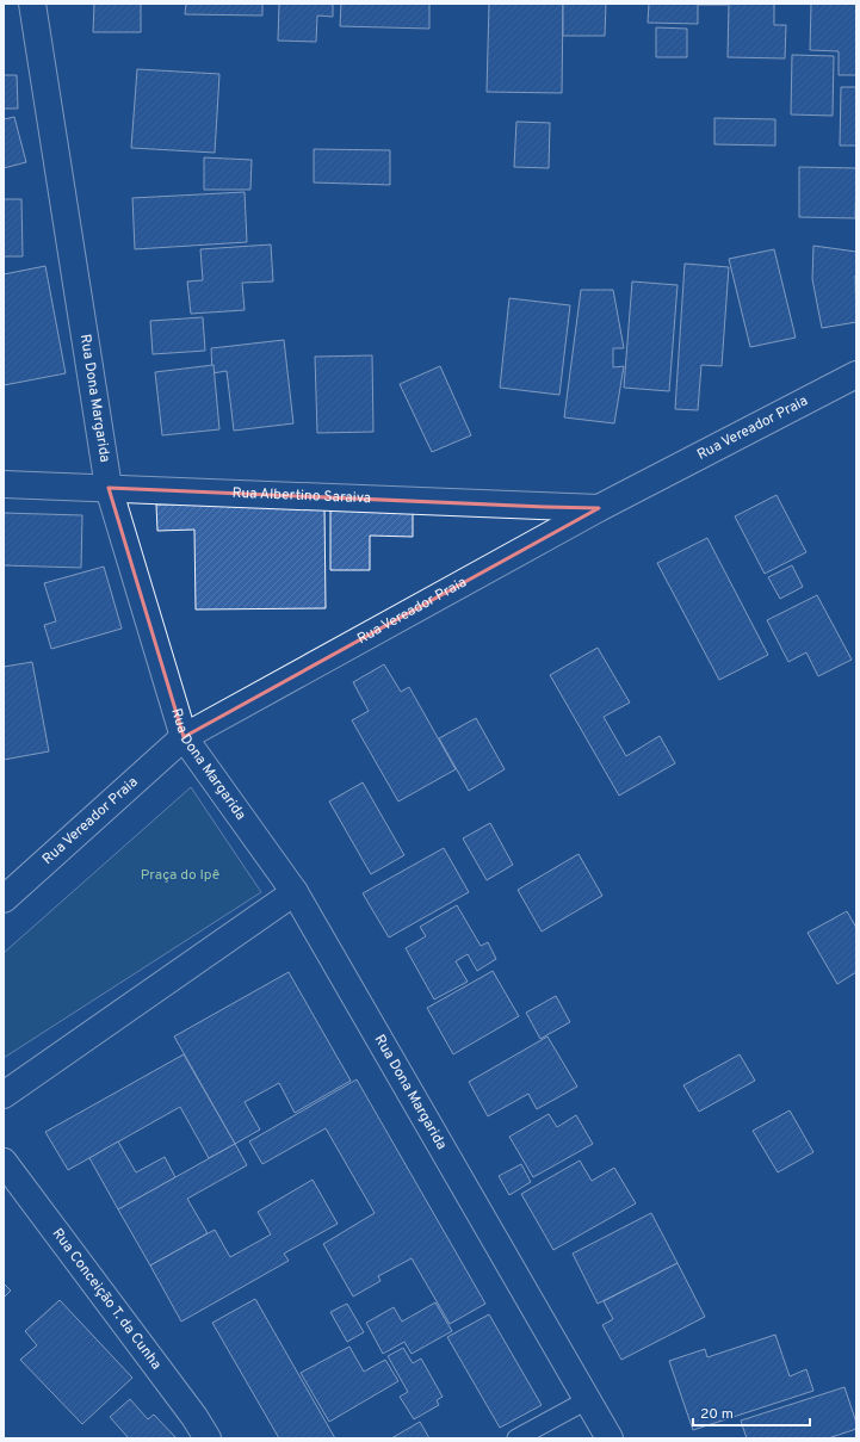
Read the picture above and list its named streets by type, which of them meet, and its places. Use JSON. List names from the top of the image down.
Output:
{
  "streets": {
    "street": [
      "Rua Dona Margarida",
      "Rua Vereador Praia",
      "Rua Albertino Saraiva",
      "Rua Conceição T. da Cunha"
    ]
  },
  "crossings": [
    ["Rua Dona Margarida", "Rua Vereador Praia"],
    ["Rua Dona Margarida", "Rua Albertino Saraiva"],
    ["Rua Vereador Praia", "Rua Albertino Saraiva"]
  ],
  "parks": ["Praça do Ipê"],
  "scale_bar": "20 m"
}
